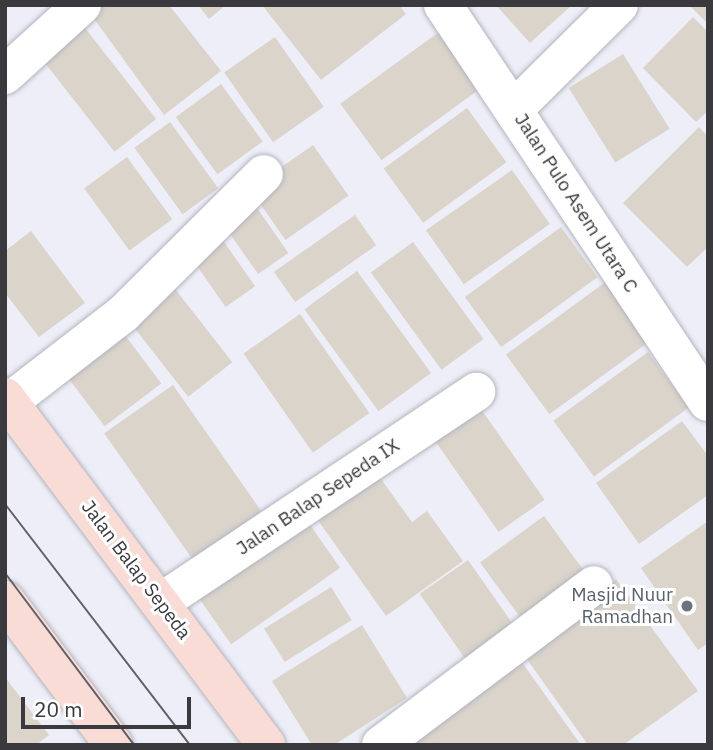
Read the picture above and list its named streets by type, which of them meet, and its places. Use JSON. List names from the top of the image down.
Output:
{
  "streets": {
    "main road": ["Jalan Balap Sepeda"],
    "street": ["Jalan Pulo Asem Utara C", "Jalan Balap Sepeda IX"]
  },
  "crossings": [
    ["Jalan Balap Sepeda IX", "Jalan Balap Sepeda"]
  ],
  "places": ["Masjid Nuur Ramadhan"],
  "scale_bar": "20 m"
}
